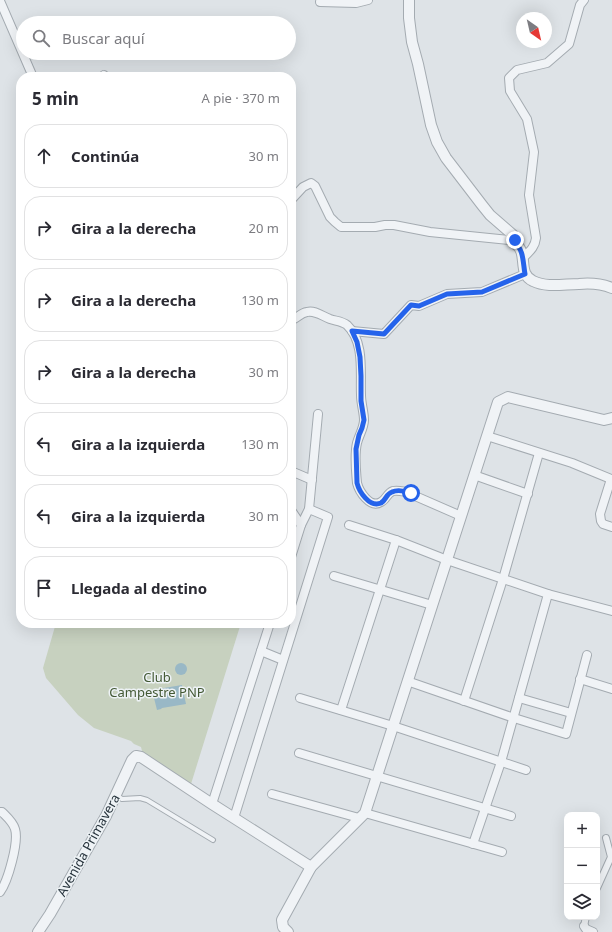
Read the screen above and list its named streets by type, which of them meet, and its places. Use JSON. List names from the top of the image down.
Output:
{
  "streets": {
    "street": ["Avenida Primavera"]
  },
  "parks": ["Club Campestre PNP"],
  "north": "bottom right",
  "page": {
    "search": "Buscar aquí",
    "heading": ["5 min", "A pie · 370 m"],
    "list": [
      ["Continúa", "30 m"],
      ["Gira a la derecha", "20 m"],
      ["Gira a la derecha", "130 m"],
      ["Gira a la derecha", "30 m"],
      ["Gira a la izquierda", "130 m"],
      ["Gira a la izquierda", "30 m"],
      "Llegada al destino"
    ],
    "map_buttons": ["+", "−"]
  }
}
